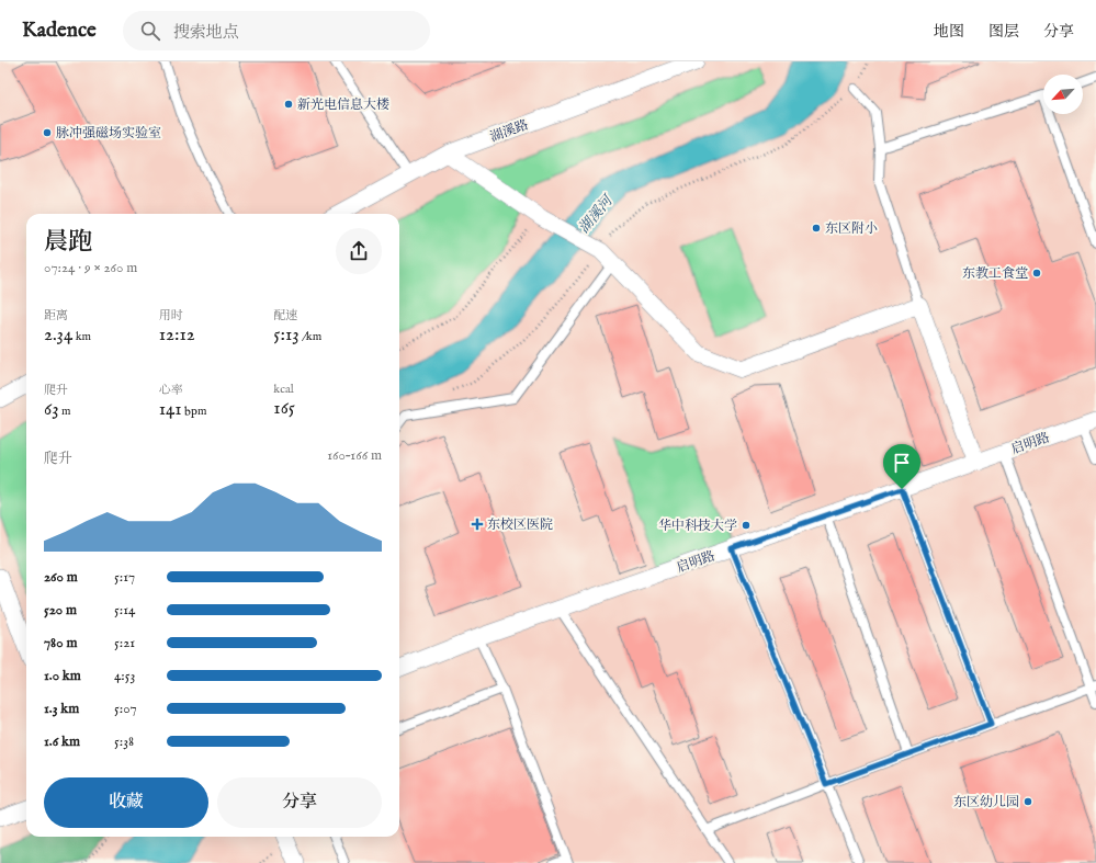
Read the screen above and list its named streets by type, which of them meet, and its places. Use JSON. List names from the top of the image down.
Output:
{
  "streets": {
    "street": ["湖溪路", "启明路"]
  },
  "water": ["湖溪河"],
  "places": {
    "other": [
      "新光电信息大楼",
      "脉冲强磁场实验室",
      "东区附小",
      "东教工食堂",
      "华中科技大学",
      "东区幼儿园"
    ],
    "health": ["东校区医院"]
  },
  "north": "bottom left",
  "page": {
    "header": "Kadence",
    "search": "搜索地点",
    "nav": ["地图", "图层", "分享"],
    "heading": ["晨跑", "07:24 · 9 × 260 m"],
    "stats": [
      ["距离", "2.34 km"],
      ["用时", "12:12"],
      ["配速", "5:13 /km"],
      ["爬升", "63 m"],
      ["心率", "141 bpm"],
      ["kcal", "165"]
    ],
    "chart": ["爬升", "160–166 m"],
    "list": [
      {
        "name": "260 m",
        "note": "5:17"
      },
      {
        "name": "520 m",
        "note": "5:14"
      },
      {
        "name": "780 m",
        "note": "5:21"
      },
      {
        "name": "1.0 km",
        "note": "4:53"
      },
      {
        "name": "1.3 km",
        "note": "5:07"
      },
      {
        "name": "1.6 km",
        "note": "5:38"
      }
    ],
    "buttons": ["收藏", "分享"]
  }
}
